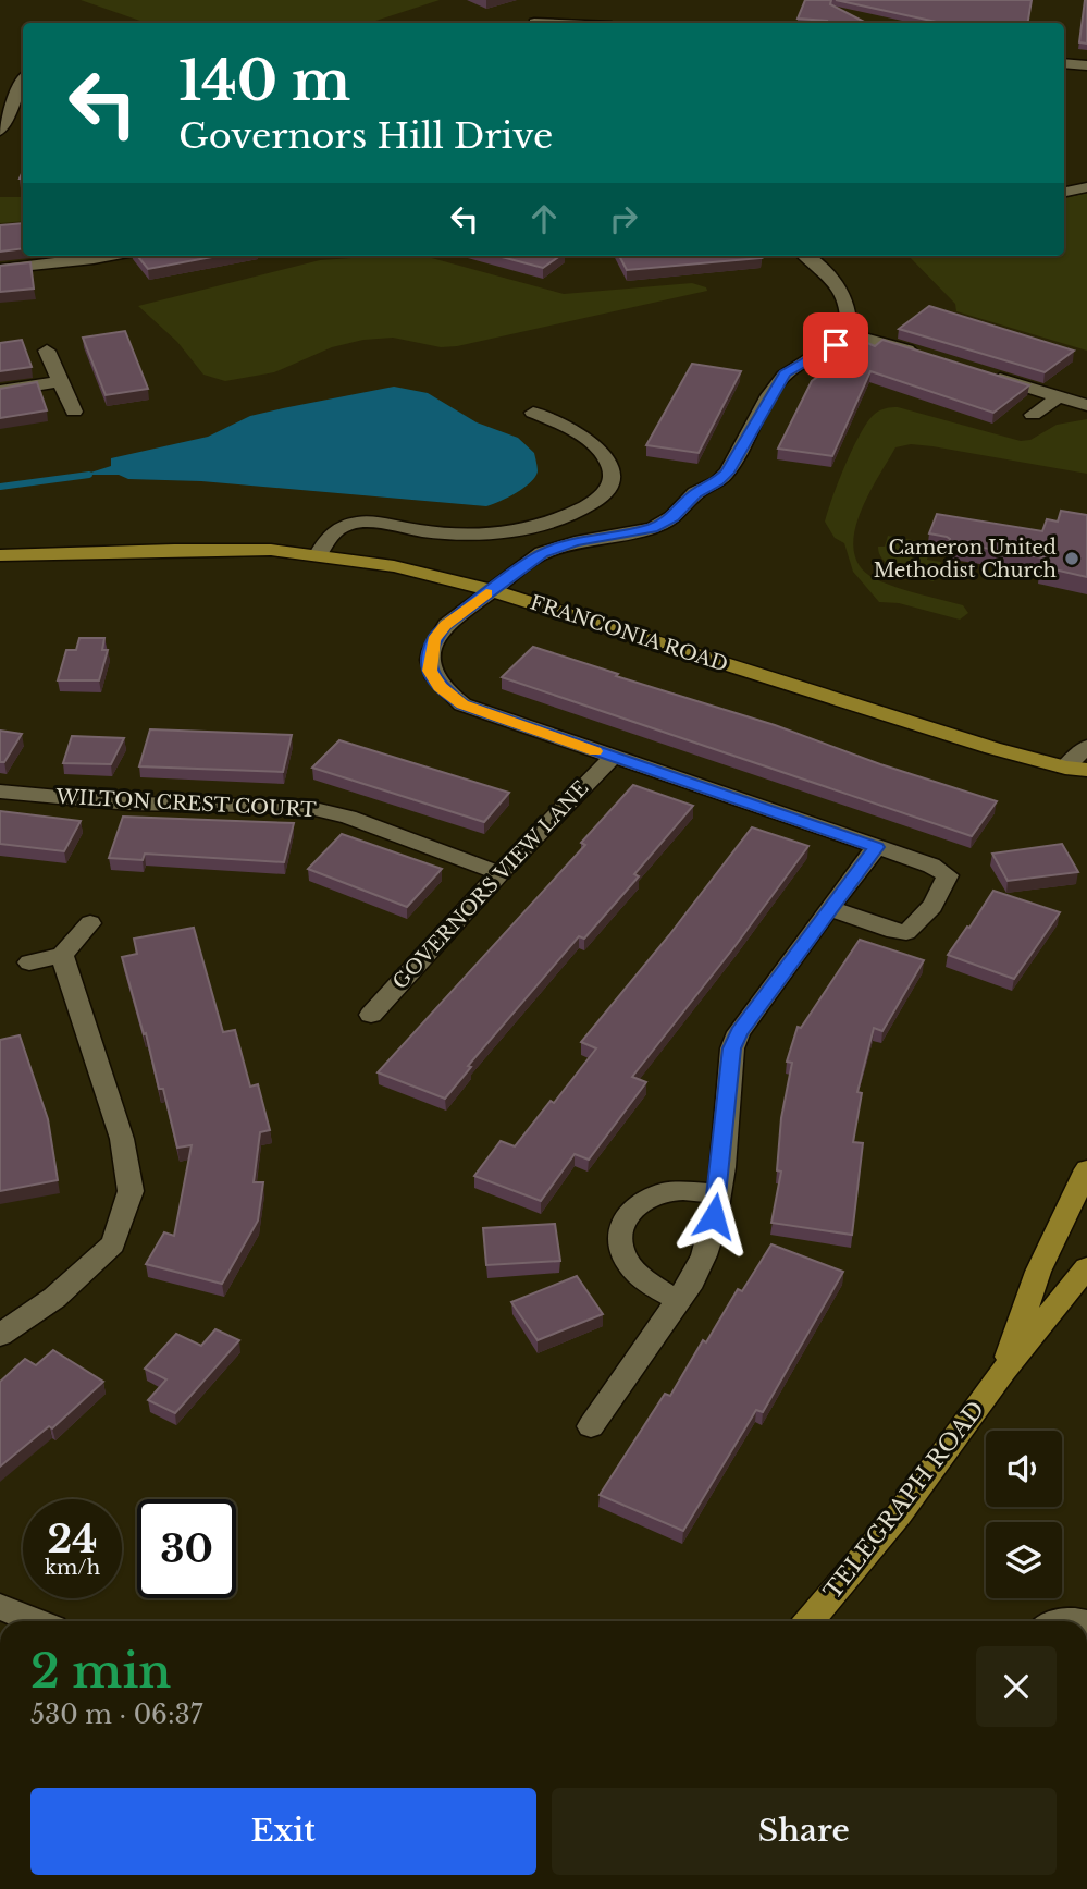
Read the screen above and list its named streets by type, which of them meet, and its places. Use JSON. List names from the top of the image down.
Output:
{
  "streets": {
    "main road": ["FRANCONIA ROAD", "TELEGRAPH ROAD"],
    "street": ["WILTON CREST COURT", "GOVERNORS VIEW LANE"]
  },
  "crossings": [
    ["WILTON CREST COURT", "GOVERNORS VIEW LANE"]
  ],
  "places": ["Cameron United Methodist Church"],
  "page": {
    "turn": ["140 m", "Governors Hill Drive"],
    "speed": "24 km/h",
    "limit": "30",
    "heading": ["2 min", "530 m · 06:37"],
    "buttons": ["Exit", "Share"]
  }
}
